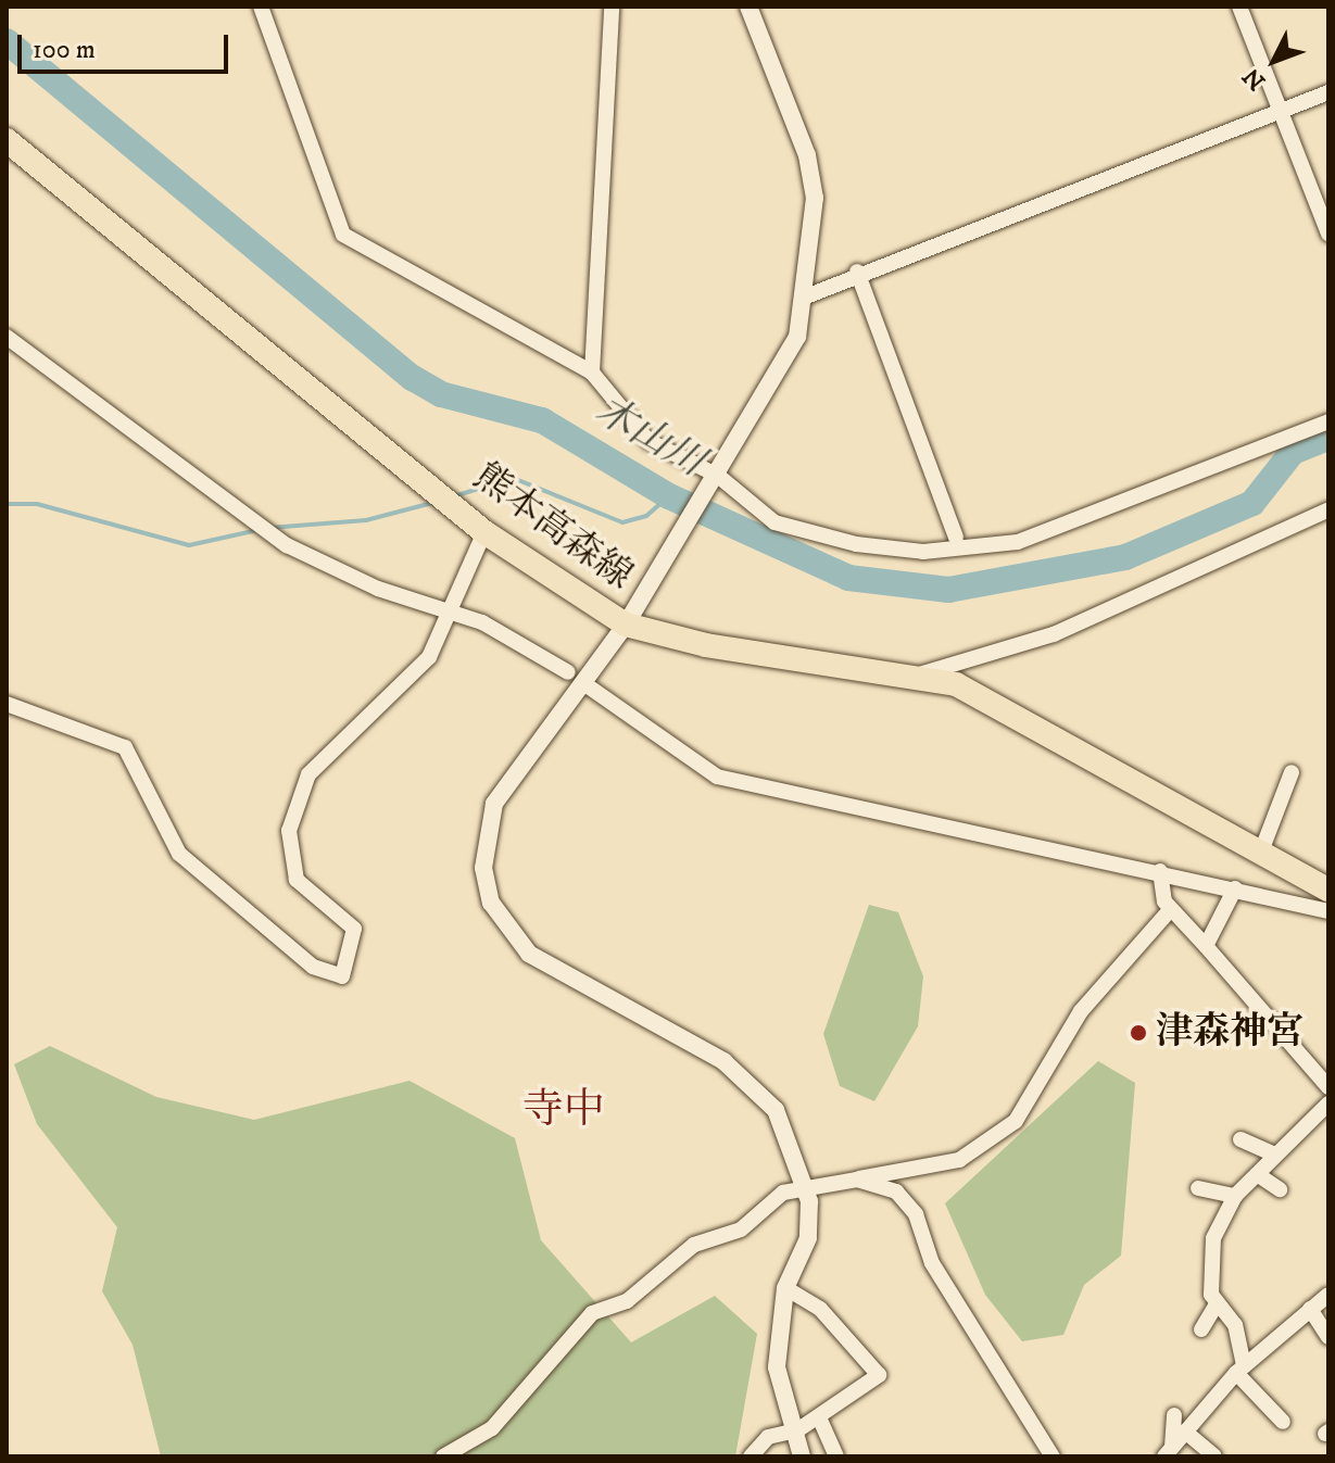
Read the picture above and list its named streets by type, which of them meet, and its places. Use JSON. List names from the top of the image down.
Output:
{
  "streets": {
    "main road": ["熊本高森線"]
  },
  "districts": ["寺中"],
  "water": ["木山川"],
  "places": ["津森神宮"],
  "scale_bar": "100 m",
  "north": "bottom left"
}
